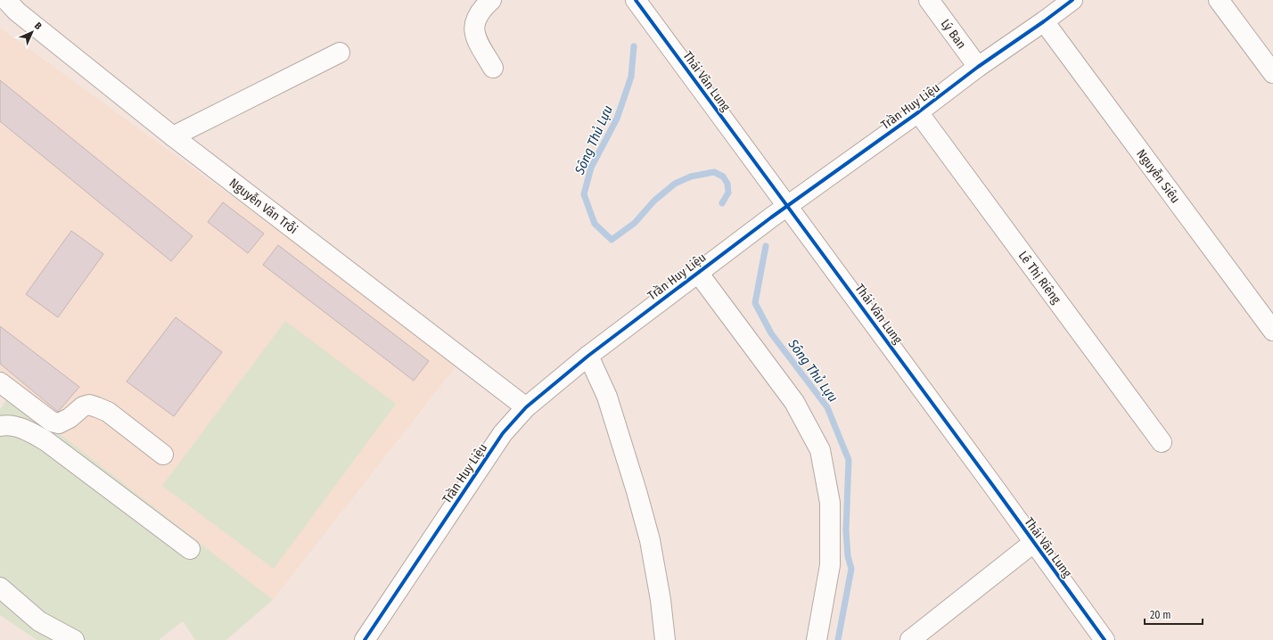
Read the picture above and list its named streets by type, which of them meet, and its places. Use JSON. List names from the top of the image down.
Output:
{
  "streets": {
    "street": [
      "Lý Ban",
      "Thái Văn Lung",
      "Trần Huy Liệu",
      "Nguyễn Siêu",
      "Nguyễn Văn Trỗi",
      "Lê Thị Riêng"
    ]
  },
  "crossings": [
    ["Lý Ban", "Trần Huy Liệu"],
    ["Thái Văn Lung", "Trần Huy Liệu"],
    ["Trần Huy Liệu", "Nguyễn Siêu"],
    ["Trần Huy Liệu", "Nguyễn Văn Trỗi"],
    ["Trần Huy Liệu", "Lê Thị Riêng"]
  ],
  "water": ["Sông Thủ Lựu"],
  "scale_bar": "20 m",
  "north": "top right"
}
